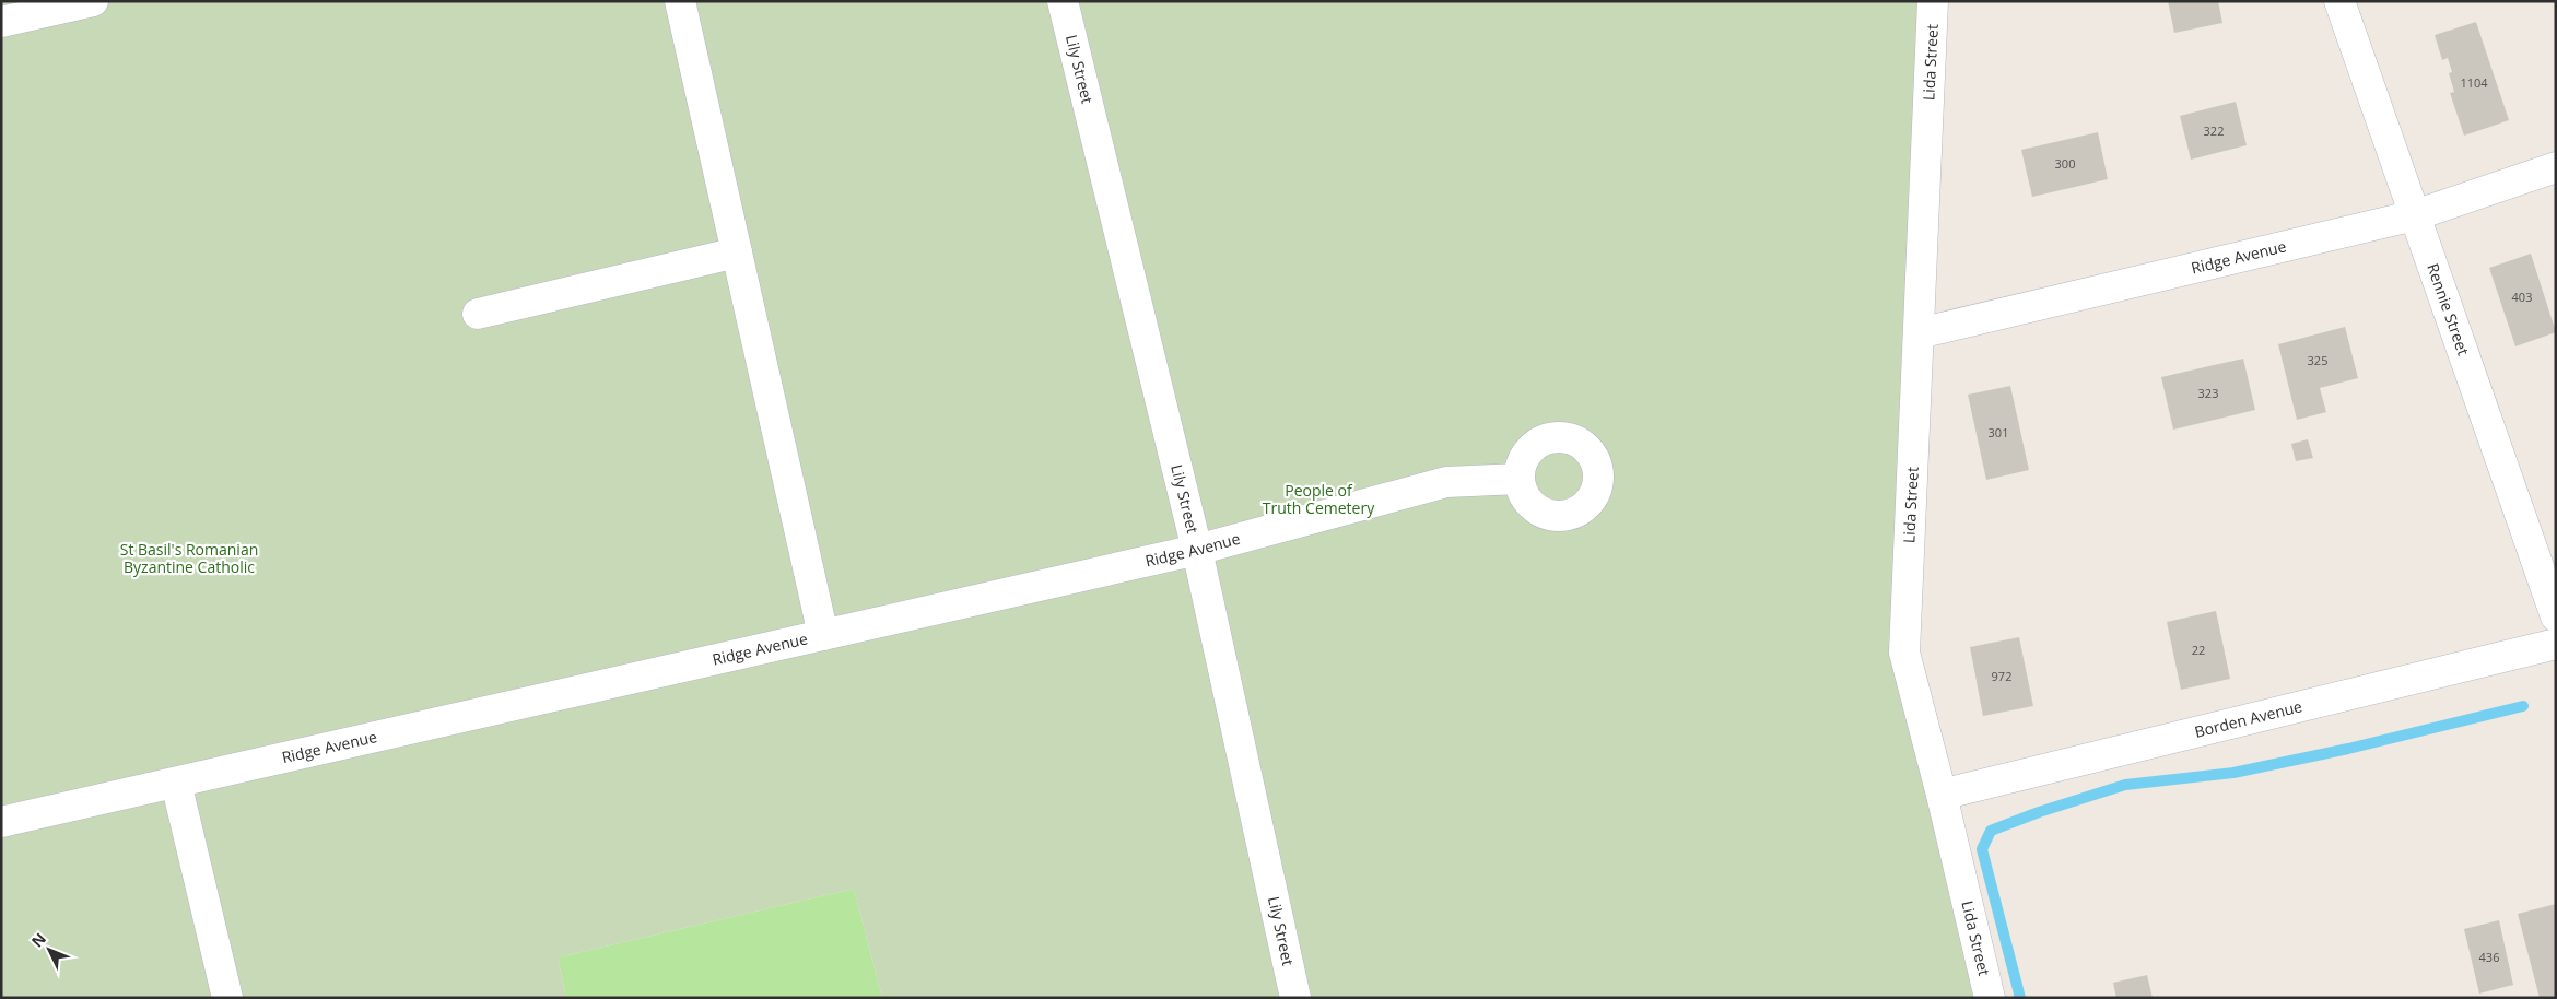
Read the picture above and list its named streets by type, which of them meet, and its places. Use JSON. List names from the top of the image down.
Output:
{
  "streets": {
    "street": [
      "Lida Street",
      "Lily Street",
      "Ridge Avenue",
      "Rennie Street",
      "Borden Avenue"
    ]
  },
  "crossings": [
    ["Lida Street", "Ridge Avenue"],
    ["Lida Street", "Borden Avenue"],
    ["Lily Street", "Ridge Avenue"],
    ["Ridge Avenue", "Rennie Street"]
  ],
  "parks": ["People of Truth Cemetery", "St Basil's Romanian Byzantine Catholic"],
  "house_numbers": [
    "1104",
    "322",
    "300",
    "403",
    "325",
    "323",
    "301",
    "22",
    "972",
    "436"
  ],
  "north": "top left"
}
